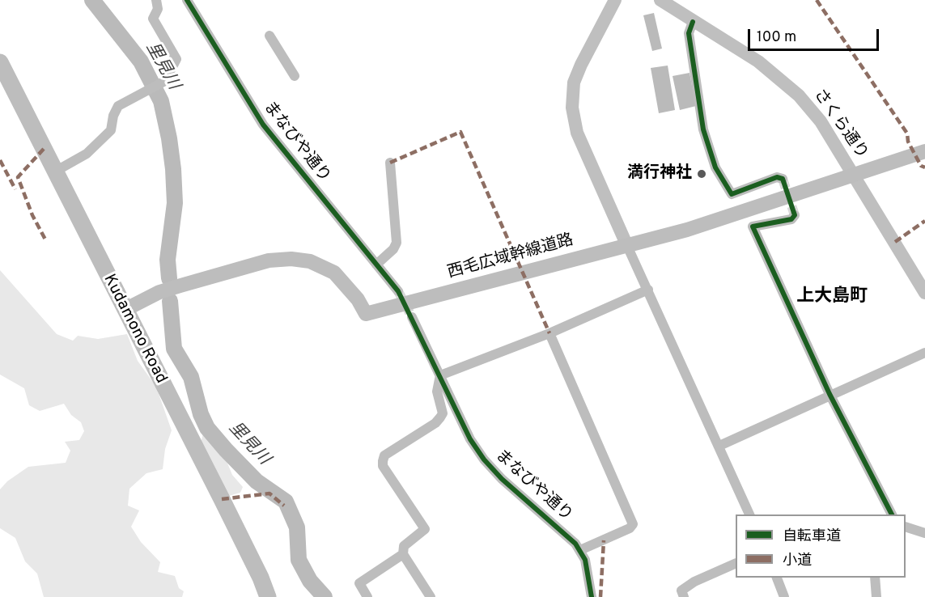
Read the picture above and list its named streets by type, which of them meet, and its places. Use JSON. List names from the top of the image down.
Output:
{
  "streets": {
    "highway": ["Kudamono Road"],
    "main road": ["西毛広域幹線道路"],
    "street": ["さくら通り", "まなびや通り"]
  },
  "crossings": [
    ["西毛広域幹線道路", "Kudamono Road"]
  ],
  "districts": ["上大島町"],
  "water": ["里見川"],
  "places": ["満行神社"],
  "legend": ["自転車道", "小道"],
  "scale_bar": "100 m"
}
